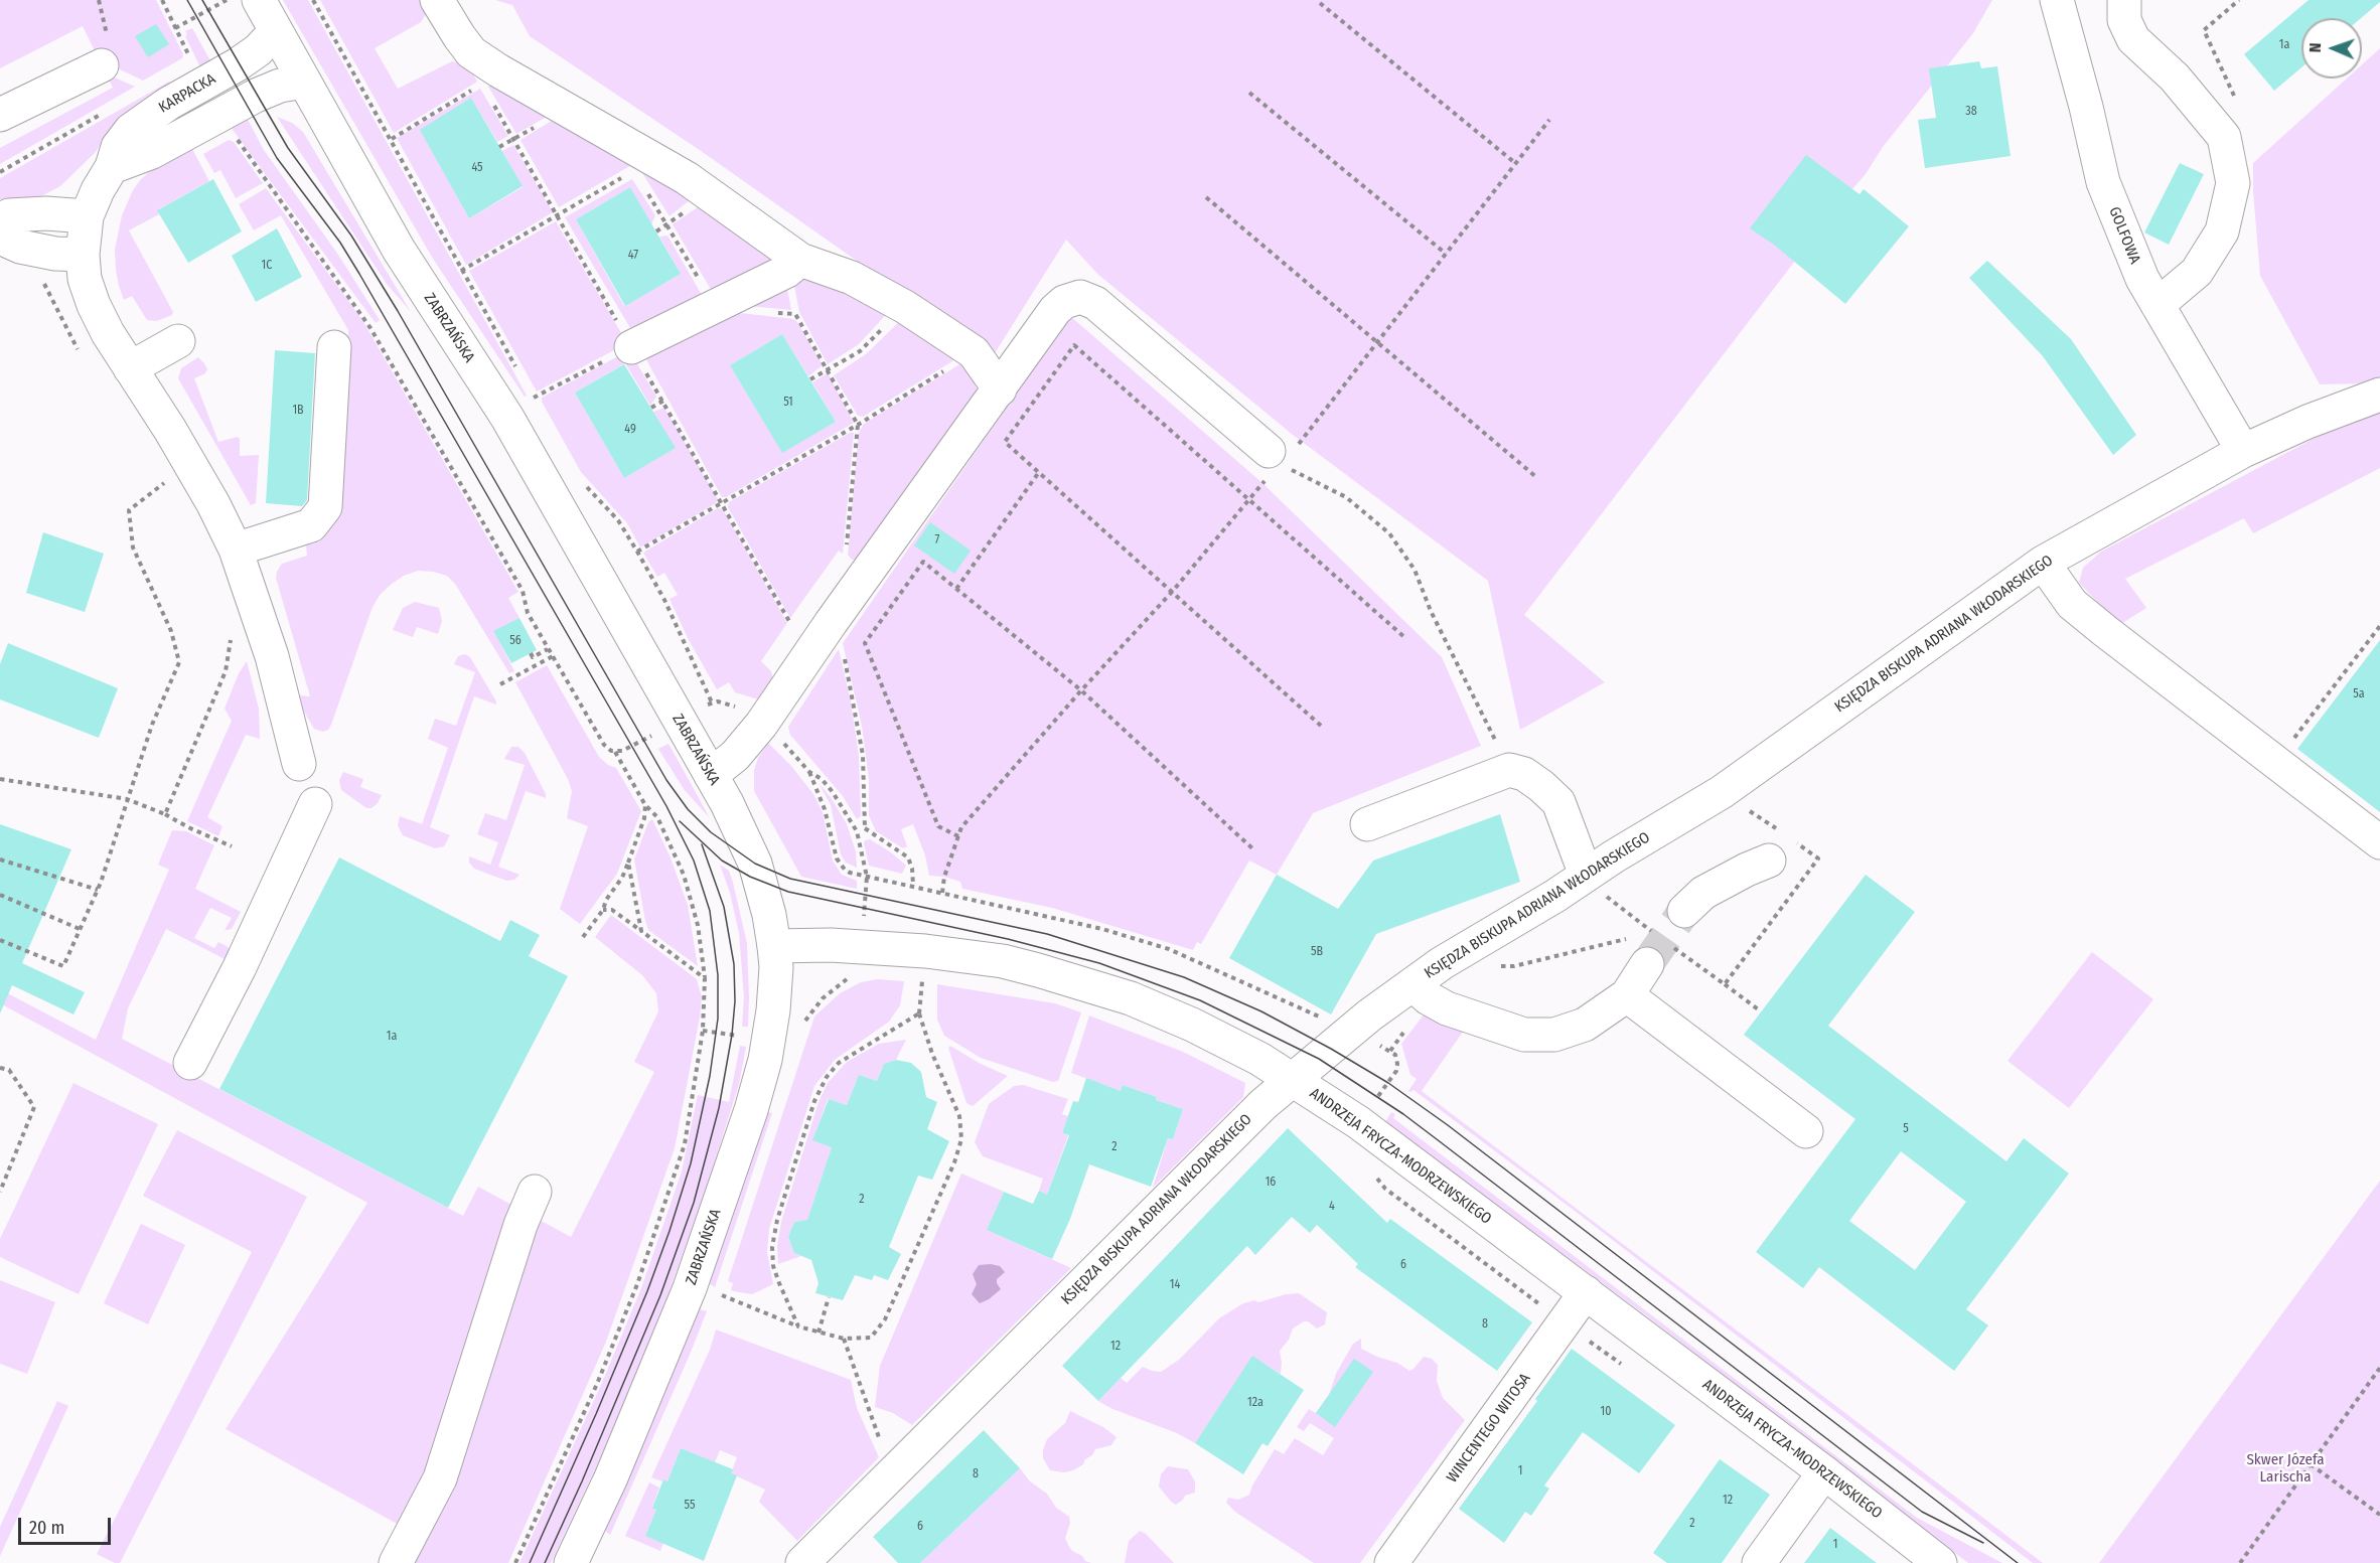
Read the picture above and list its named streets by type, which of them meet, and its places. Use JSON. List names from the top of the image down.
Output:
{
  "streets": {
    "street": [
      "KARPACKA",
      "GOLFOWA",
      "ZABRZAŃSKA",
      "KSIĘDZA BISKUPA ADRIANA WŁODARSKIEGO",
      "ANDRZEJA FRYCZA-MODRZEWSKIEGO",
      "WINCENTEGO WITOSA"
    ]
  },
  "crossings": [
    ["KARPACKA", "ZABRZAŃSKA"],
    ["GOLFOWA", "KSIĘDZA BISKUPA ADRIANA WŁODARSKIEGO"],
    ["ZABRZAŃSKA", "ANDRZEJA FRYCZA-MODRZEWSKIEGO"],
    ["KSIĘDZA BISKUPA ADRIANA WŁODARSKIEGO", "ANDRZEJA FRYCZA-MODRZEWSKIEGO"],
    ["ANDRZEJA FRYCZA-MODRZEWSKIEGO", "WINCENTEGO WITOSA"]
  ],
  "parks": ["Skwer Józefa Larischa"],
  "house_numbers": [
    "1a",
    "38",
    "45",
    "47",
    "1C",
    "51",
    "1B",
    "49",
    "7",
    "56",
    "5a",
    "5B",
    "1a",
    "5",
    "2",
    "16",
    "2",
    "4",
    "6",
    "14",
    "8",
    "12",
    "12a",
    "10",
    "1",
    "8",
    "12",
    "55",
    "2",
    "6",
    "1"
  ],
  "scale_bar": "20 m",
  "north": "left"
}
